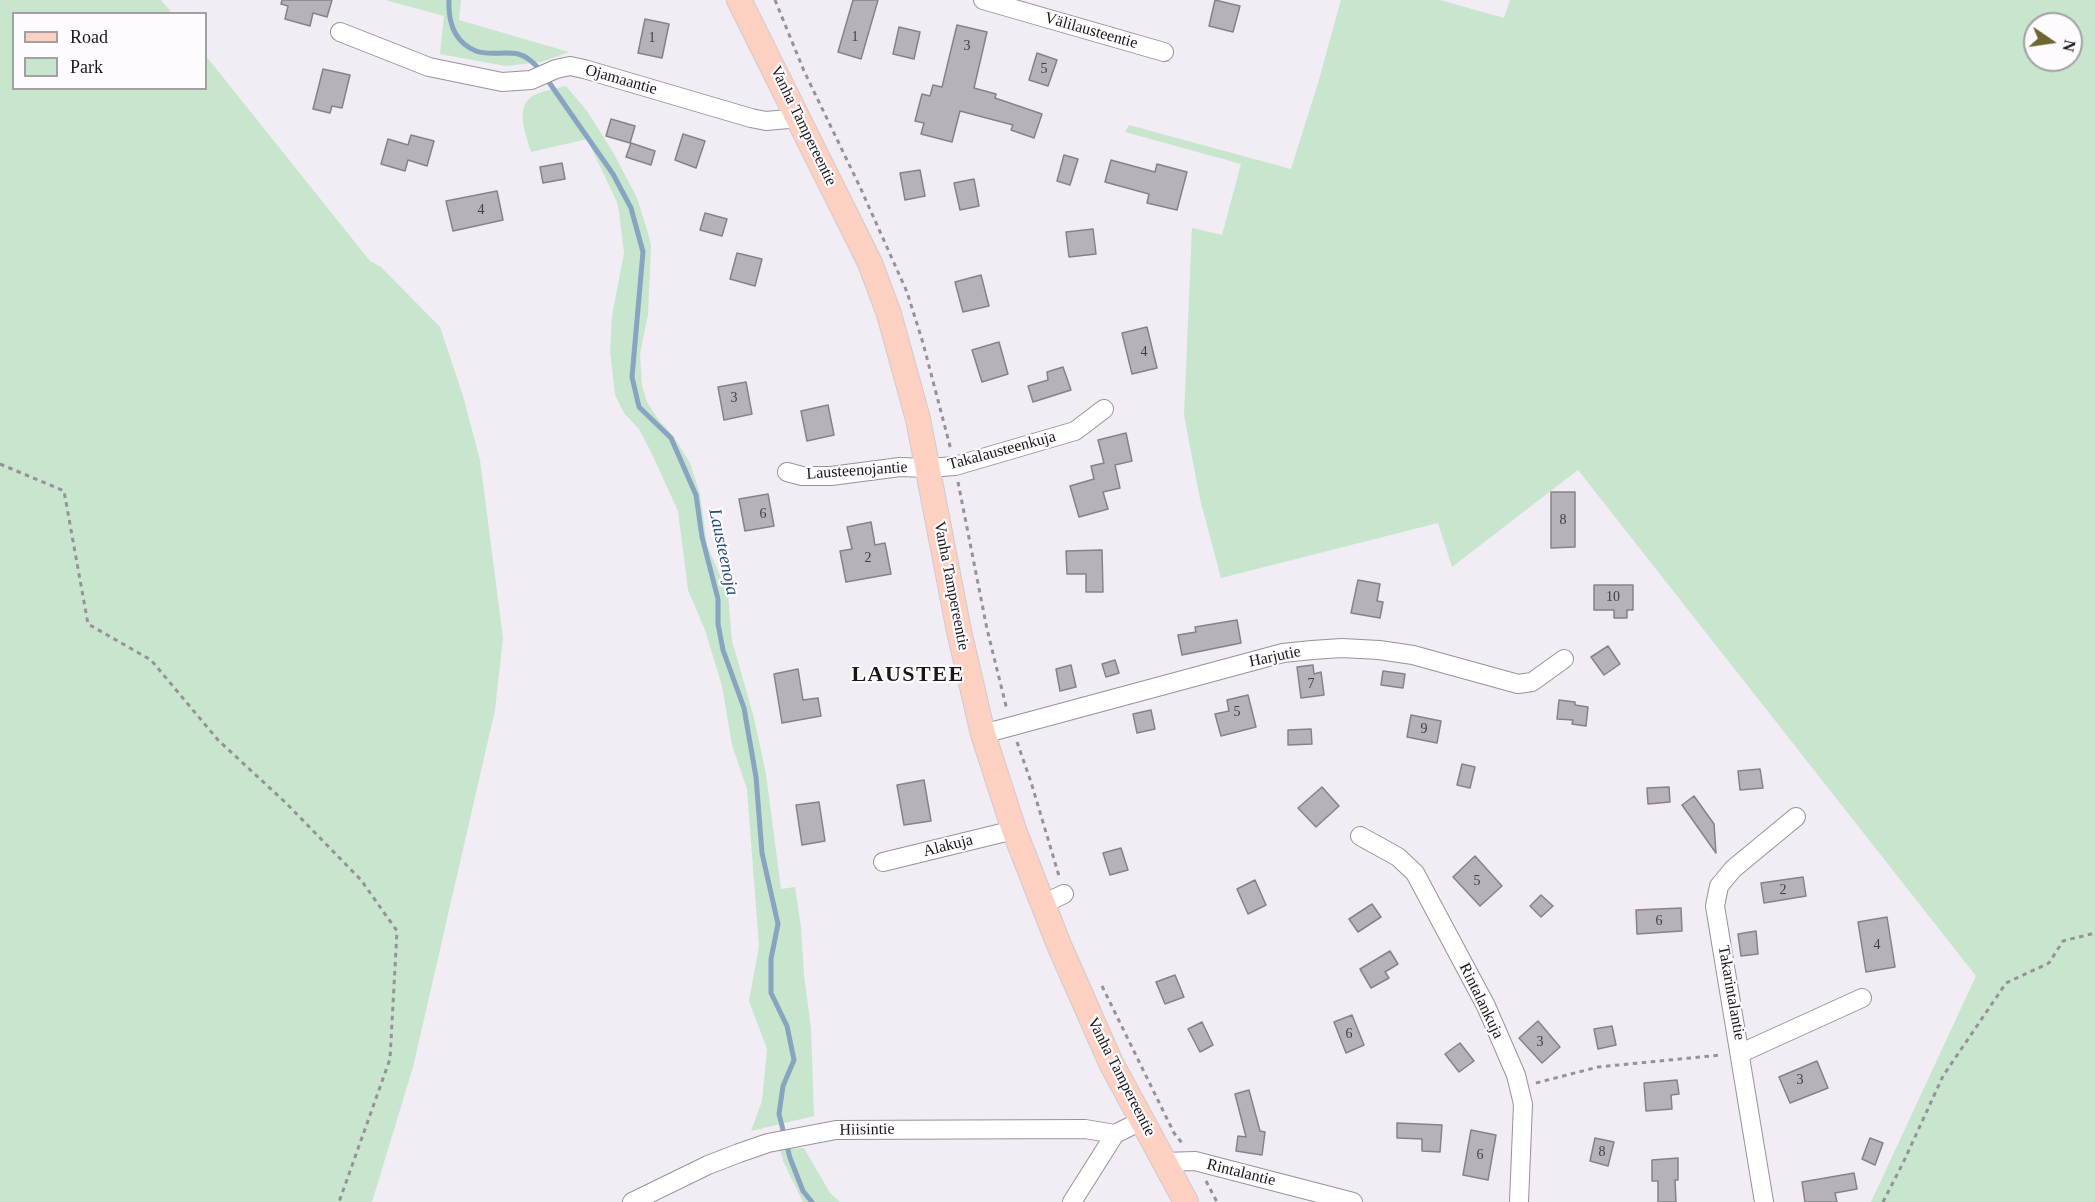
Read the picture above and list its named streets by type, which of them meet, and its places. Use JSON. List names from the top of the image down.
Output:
{
  "streets": {
    "main road": ["Vanha Tampereentie"],
    "street": [
      "Välilausteentie",
      "Ojamaantie",
      "Takalausteenkuja",
      "Lausteenojantie",
      "Harjutie",
      "Alakuja",
      "Takarintalantie",
      "Rintalankuja",
      "Hiisintie",
      "Rintalantie"
    ]
  },
  "crossings": [
    ["Ojamaantie", "Vanha Tampereentie"],
    ["Vanha Tampereentie", "Takalausteenkuja"],
    ["Vanha Tampereentie", "Lausteenojantie"],
    ["Vanha Tampereentie", "Harjutie"],
    ["Vanha Tampereentie", "Alakuja"],
    ["Vanha Tampereentie", "Rintalantie"],
    ["Takalausteenkuja", "Lausteenojantie"]
  ],
  "districts": ["LAUSTEE"],
  "water": ["Lausteenoja"],
  "house_numbers": [
    "1",
    "1",
    "3",
    "5",
    "4",
    "4",
    "3",
    "6",
    "8",
    "2",
    "10",
    "7",
    "5",
    "9",
    "5",
    "2",
    "6",
    "4",
    "6",
    "3",
    "3",
    "8",
    "6"
  ],
  "legend": ["Road", "Park"],
  "north": "right"
}
